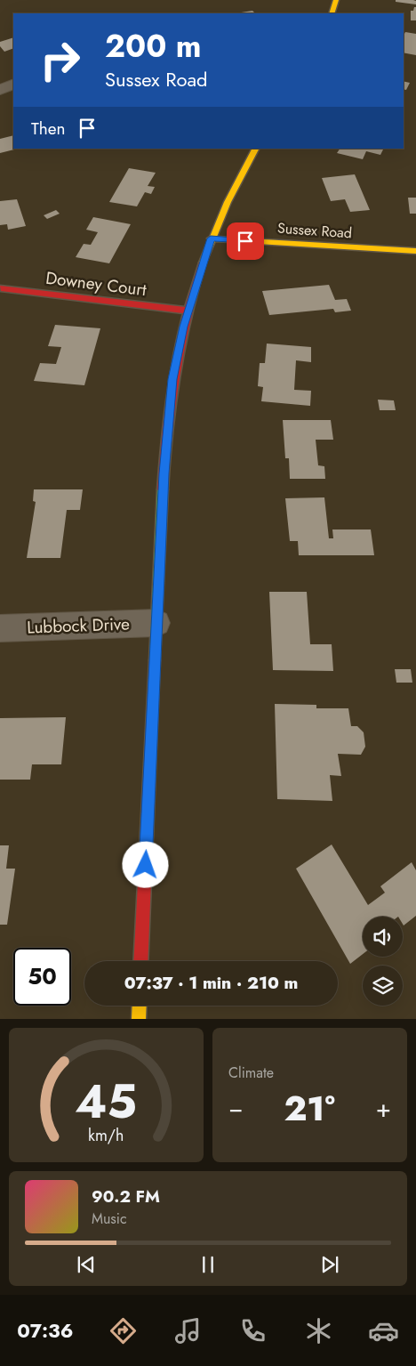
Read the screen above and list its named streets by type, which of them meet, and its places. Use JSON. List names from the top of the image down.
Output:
{
  "streets": {
    "main road": ["Sussex Road", "Downey Court"],
    "street": ["Lubbock Drive"]
  },
  "page": {
    "turn": ["200 m", "Sussex Road"],
    "then": "Then",
    "limit": "50",
    "trip": "07:37 · 1 min · 210 m",
    "tile": "Climate",
    "heat": ["−", "21°", "+"],
    "song": ["90.2 FM", "Music"],
    "tabs": "07:36",
    "gauge": ["45", "km/h"]
  }
}
